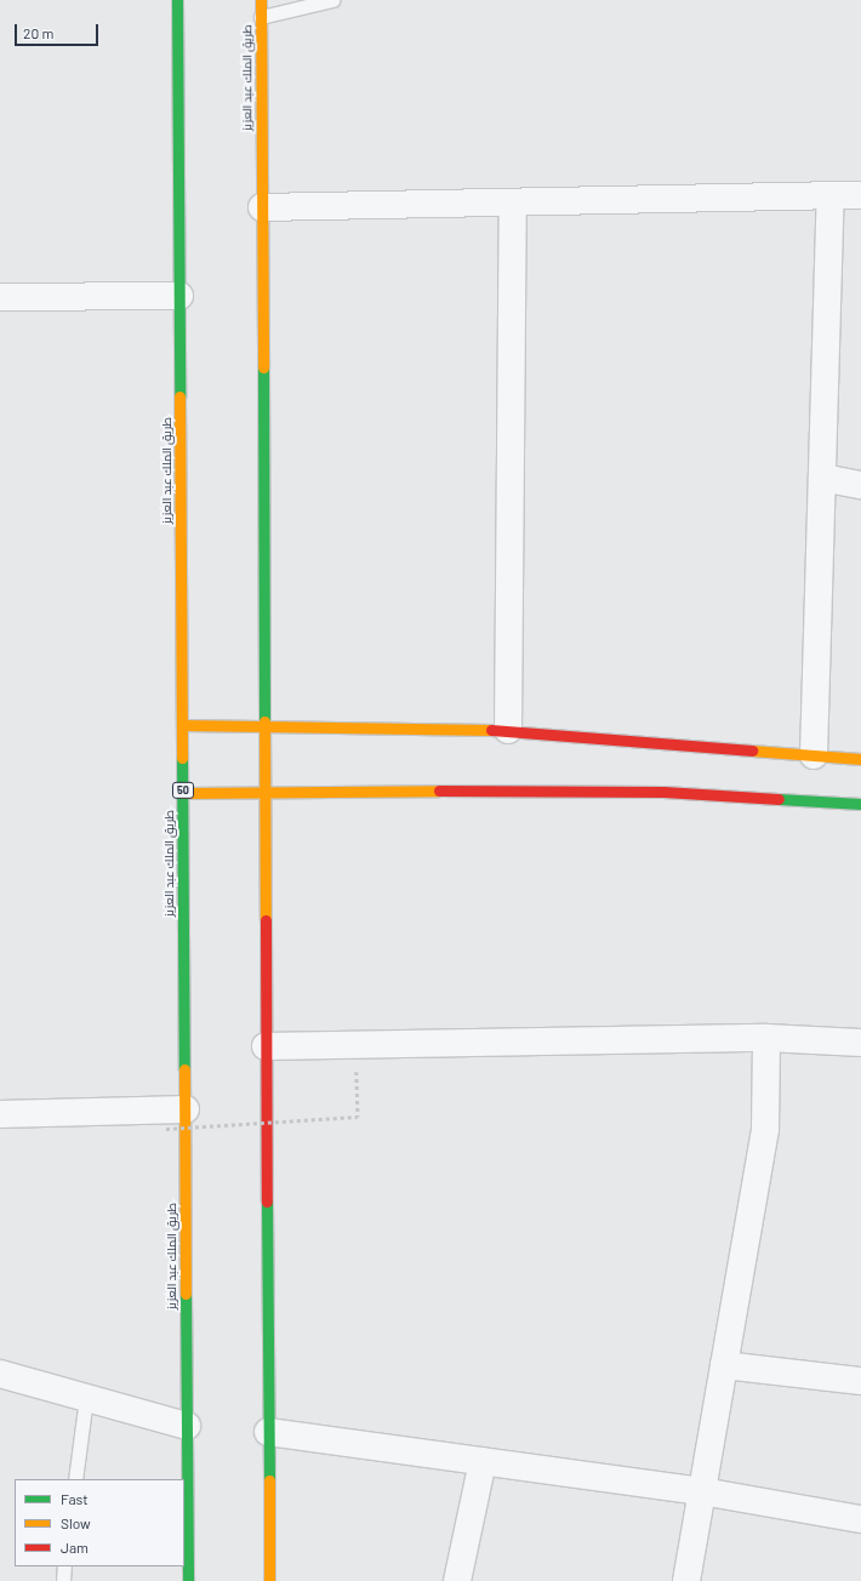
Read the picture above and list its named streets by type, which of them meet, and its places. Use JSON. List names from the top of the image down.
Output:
{
  "streets": {
    "main road": ["طريق الملك عبد العزيز", "50"]
  },
  "legend": ["Fast", "Slow", "Jam"],
  "scale_bar": "20 m"
}
